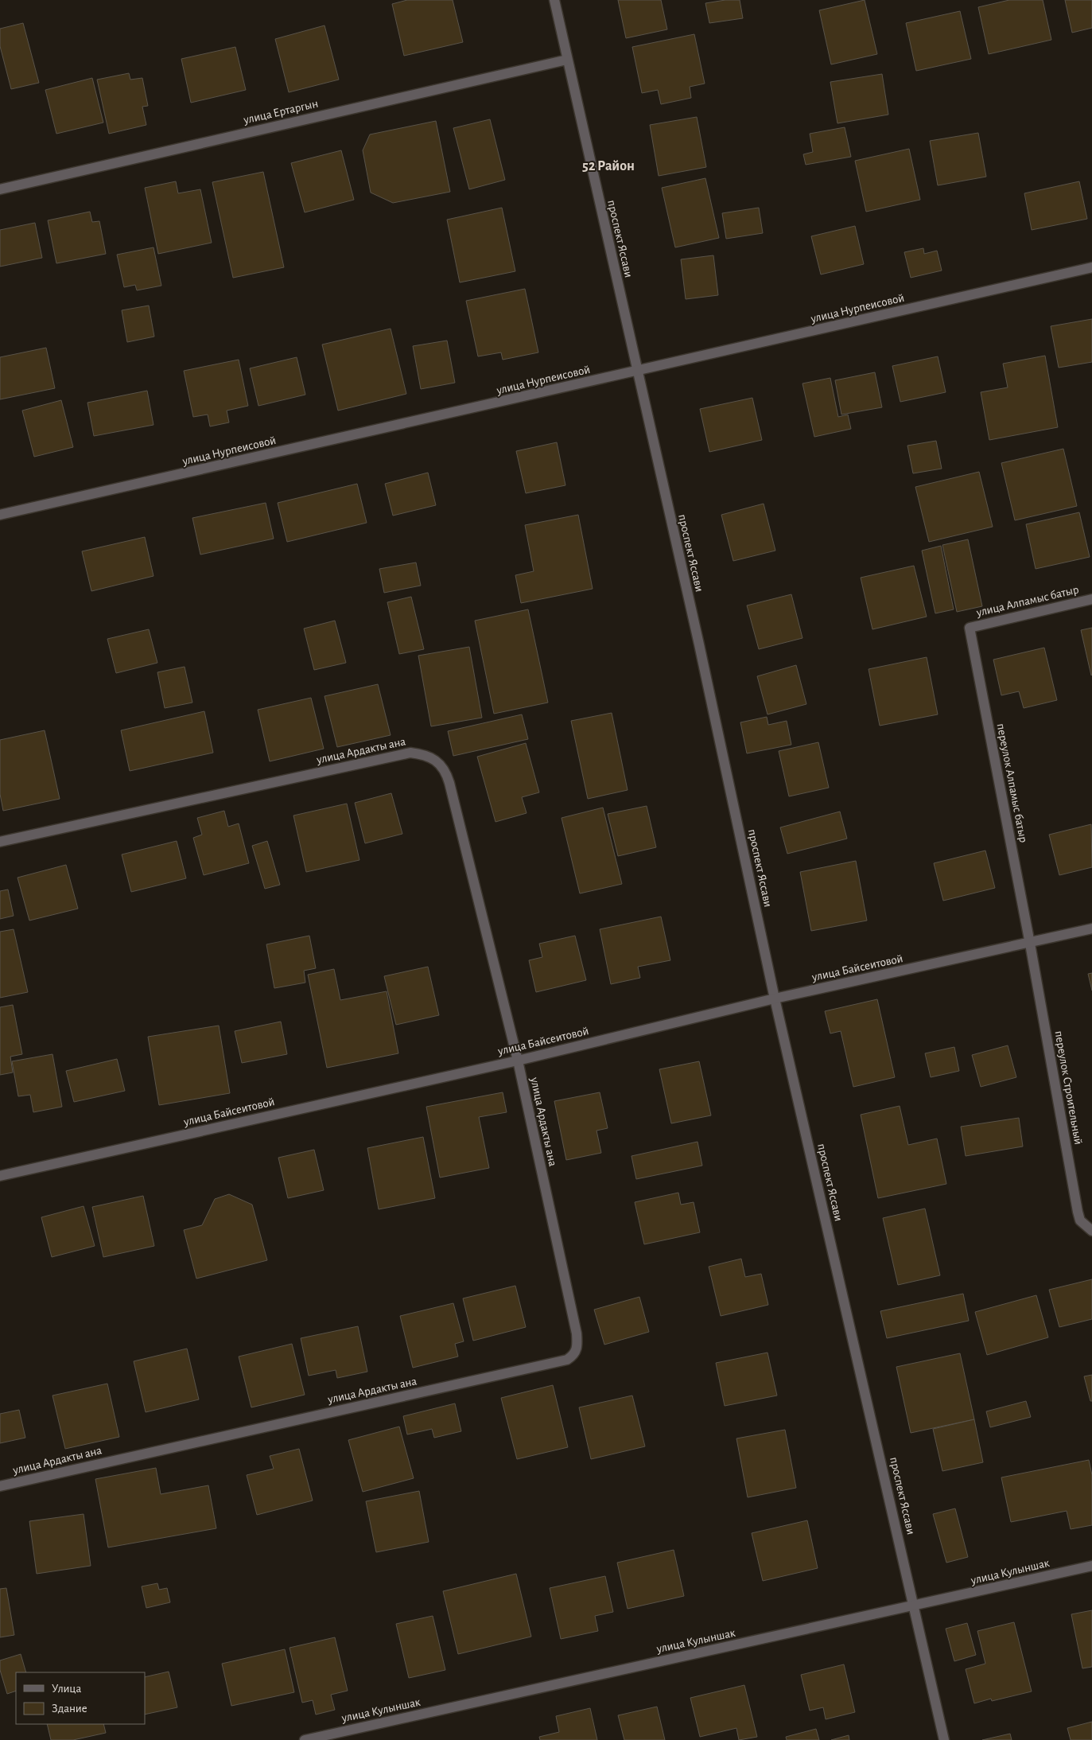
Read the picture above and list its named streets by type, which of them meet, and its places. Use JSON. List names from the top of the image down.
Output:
{
  "streets": {
    "street": [
      "улица Ертаргын",
      "проспект Яссави",
      "улица Нурпеисовой",
      "улица Алпамыс батыр",
      "улица Ардакты ана",
      "переулок Алпамыс батыр",
      "улица Байсеитовой",
      "переулок Строительный",
      "улица Кулыншак"
    ]
  },
  "crossings": [
    ["улица Ертаргын", "проспект Яссави"],
    ["проспект Яссави", "улица Нурпеисовой"],
    ["проспект Яссави", "улица Байсеитовой"],
    ["проспект Яссави", "улица Кулыншак"],
    ["улица Алпамыс батыр", "переулок Алпамыс батыр"],
    ["улица Ардакты ана", "улица Байсеитовой"],
    ["переулок Алпамыс батыр", "улица Байсеитовой"],
    ["переулок Алпамыс батыр", "переулок Строительный"],
    ["улица Байсеитовой", "переулок Строительный"]
  ],
  "districts": ["52 Район"],
  "legend": ["Улица", "Здание"]
}
